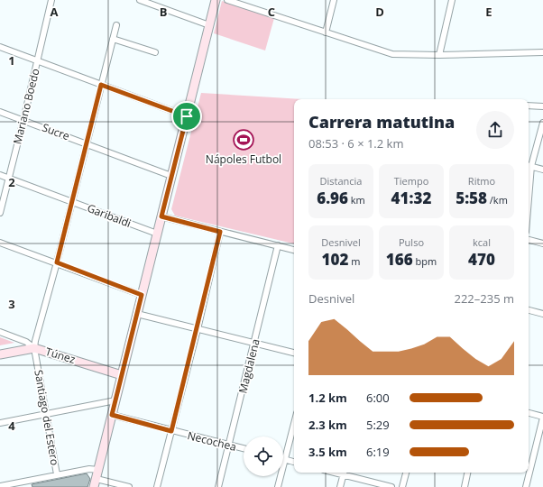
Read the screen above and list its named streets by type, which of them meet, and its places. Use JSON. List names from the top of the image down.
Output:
{
  "streets": {
    "main road": ["Túnez"],
    "street": [
      "Mariano Boedo",
      "Sucre",
      "Garibaldi",
      "Magdalena",
      "Santiago del Estero",
      "Necochea"
    ]
  },
  "crossings": [
    ["Mariano Boedo", "Sucre"],
    ["Mariano Boedo", "Garibaldi"],
    ["Sucre", "Santiago del Estero"],
    ["Garibaldi", "Santiago del Estero"],
    ["Túnez", "Santiago del Estero"],
    ["Magdalena", "Necochea"]
  ],
  "places": {
    "sports": ["Nápoles Futbol"]
  },
  "page": {
    "heading": ["Carrera matutina", "08:53 · 6 × 1.2 km"],
    "stats": [
      ["Distancia", "6.96 km"],
      ["Tiempo", "41:32"],
      ["Ritmo", "5:58 /km"],
      ["Desnivel", "102 m"],
      ["Pulso", "166 bpm"],
      ["kcal", "470"]
    ],
    "chart": ["Desnivel", "222–235 m"],
    "list": [
      {
        "name": "1.2 km",
        "note": "6:00"
      },
      {
        "name": "2.3 km",
        "note": "5:29"
      },
      {
        "name": "3.5 km",
        "note": "6:19"
      }
    ]
  },
  "grid": {
    "columns": [
      "A",
      "B",
      "C",
      "D",
      "E"
    ],
    "rows": [
      "1",
      "2",
      "3",
      "4"
    ]
  }
}
